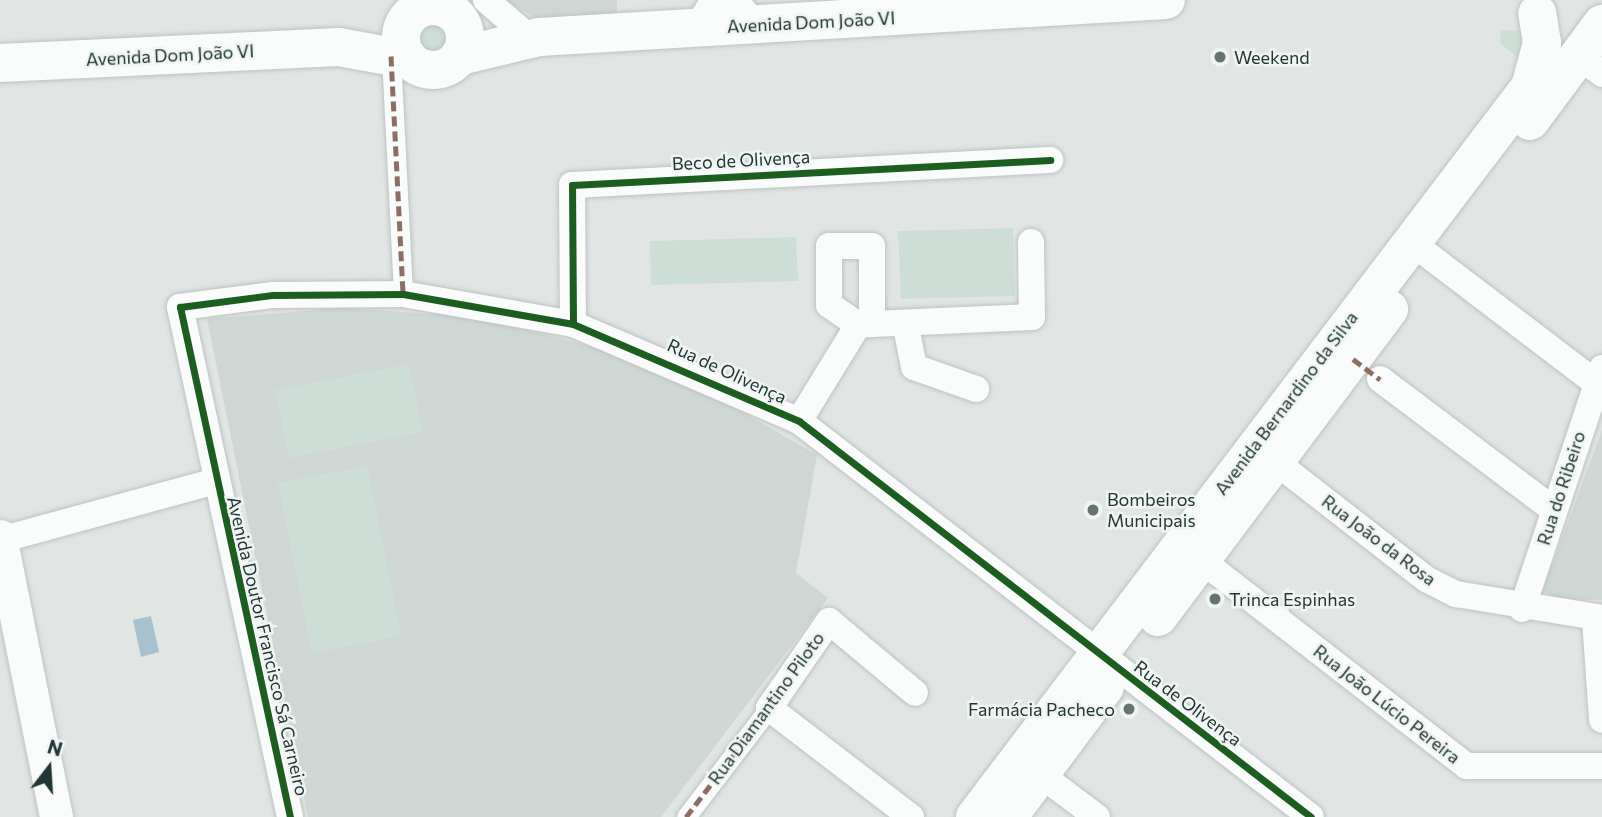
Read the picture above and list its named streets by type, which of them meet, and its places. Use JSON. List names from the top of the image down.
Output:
{
  "streets": {
    "main road": ["Avenida Dom João VI", "Avenida Bernardino da Silva"],
    "street": [
      "Beco de Olivença",
      "Rua de Olivença",
      "Rua do Ribeiro",
      "Rua João da Rosa",
      "Avenida Doutor Francisco Sá Carneiro",
      "Rua João Lúcio Pereira",
      "Rua Diamantino Piloto"
    ]
  },
  "crossings": [
    ["Beco de Olivença", "Rua de Olivença"],
    ["Rua de Olivença", "Avenida Bernardino da Silva"],
    ["Rua de Olivença", "Avenida Doutor Francisco Sá Carneiro"],
    ["Avenida Bernardino da Silva", "Rua João da Rosa"],
    ["Avenida Bernardino da Silva", "Rua João Lúcio Pereira"],
    ["Rua do Ribeiro", "Rua João da Rosa"]
  ],
  "places": [
    "Weekend",
    "Bombeiros Municipais",
    "Trinca Espinhas",
    "Farmácia Pacheco"
  ],
  "north": "top"
}
